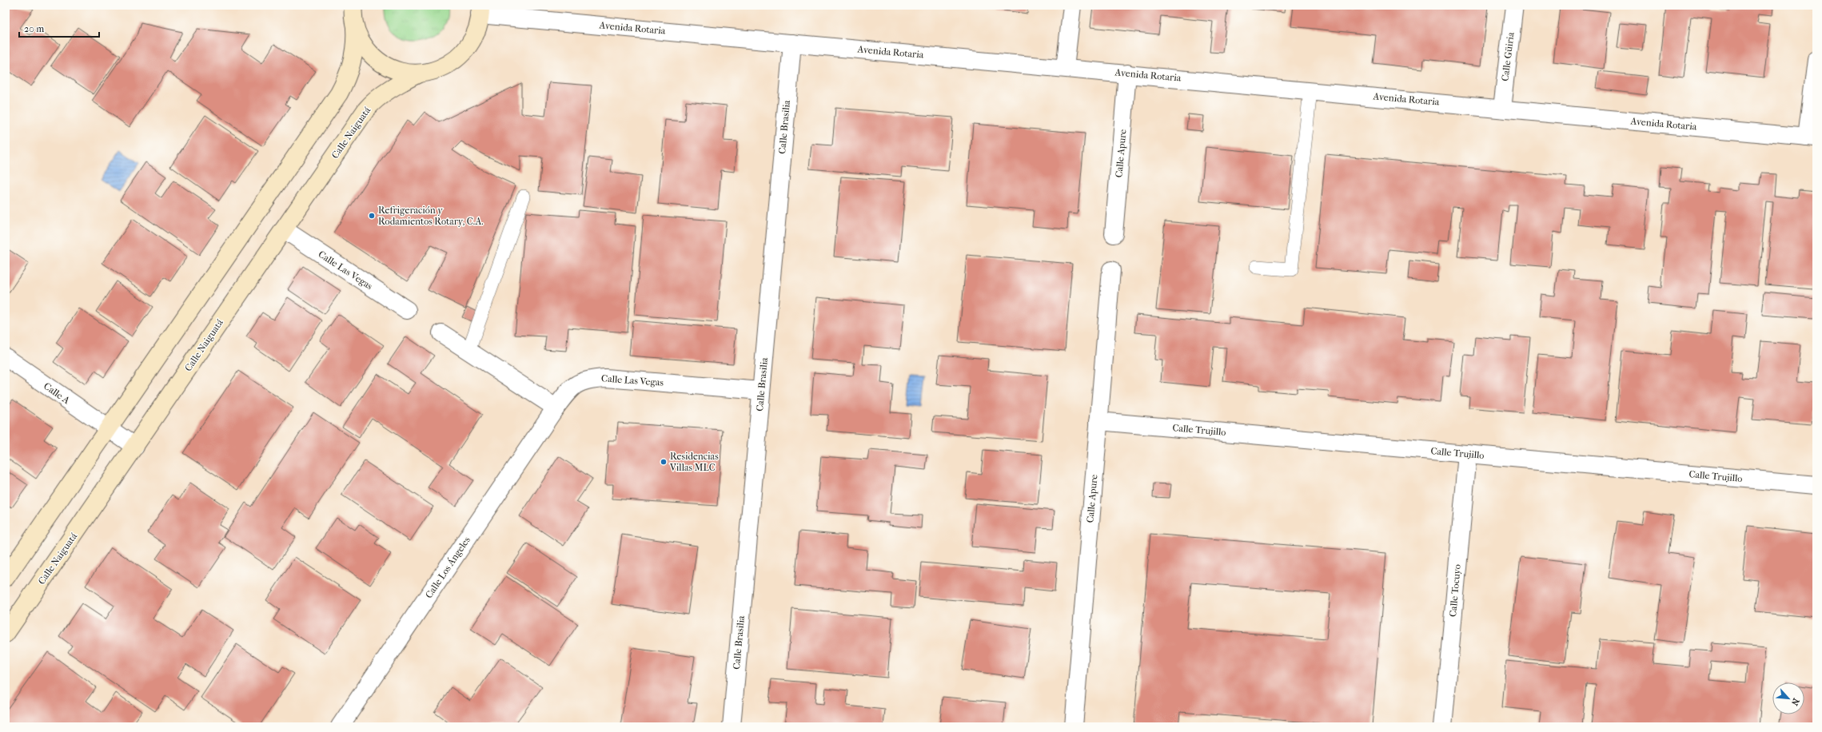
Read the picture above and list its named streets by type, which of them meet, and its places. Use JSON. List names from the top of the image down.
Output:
{
  "streets": {
    "street": [
      "Avenida Rotaria",
      "Calle Güiria",
      "Calle Brasilia",
      "Calle Naiguatá",
      "Calle Apure",
      "Calle Las Vegas",
      "Calle A",
      "Calle Trujillo",
      "Calle Los Ángeles",
      "Calle Tocuyo"
    ]
  },
  "crossings": [
    ["Avenida Rotaria", "Calle Güiria"],
    ["Avenida Rotaria", "Calle Brasilia"],
    ["Avenida Rotaria", "Calle Apure"],
    ["Calle Brasilia", "Calle Las Vegas"],
    ["Calle Naiguatá", "Calle Las Vegas"],
    ["Calle Naiguatá", "Calle A"],
    ["Calle Apure", "Calle Trujillo"],
    ["Calle Las Vegas", "Calle Los Ángeles"],
    ["Calle Trujillo", "Calle Tocuyo"]
  ],
  "places": ["Refrigeración y Rodamientos Rotary, C.A.", "Residencias Villas MLC"],
  "scale_bar": "20 m",
  "north": "bottom right"
}
